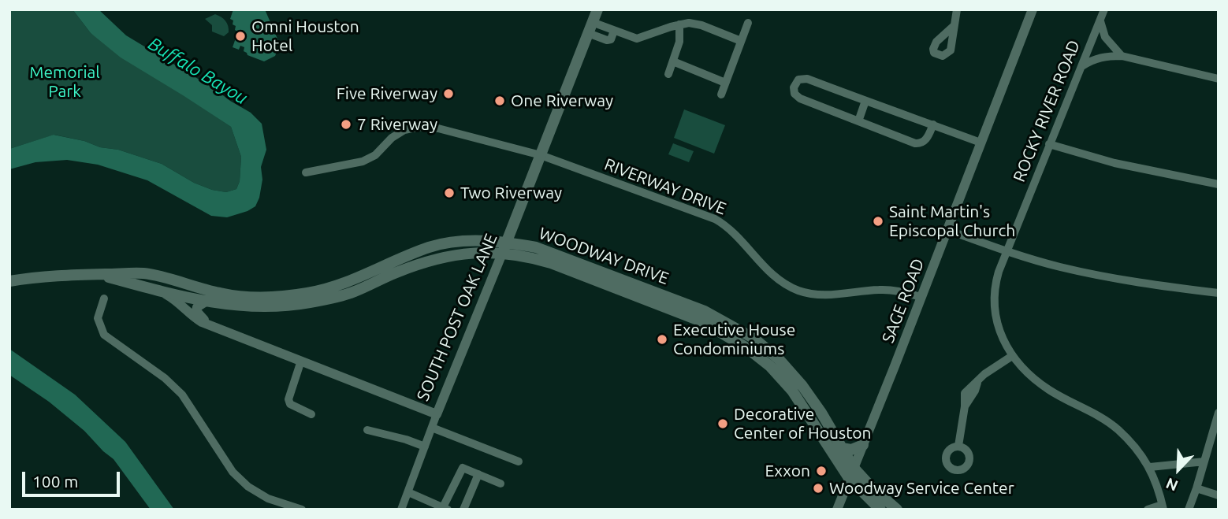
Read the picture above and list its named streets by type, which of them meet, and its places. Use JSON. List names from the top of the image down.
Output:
{
  "streets": {
    "main road": ["WOODWAY DRIVE", "SOUTH POST OAK LANE"],
    "street": ["ROCKY RIVER ROAD", "RIVERWAY DRIVE", "SAGE ROAD"]
  },
  "crossings": [
    ["RIVERWAY DRIVE", "SAGE ROAD"],
    ["RIVERWAY DRIVE", "SOUTH POST OAK LANE"],
    ["WOODWAY DRIVE", "SAGE ROAD"],
    ["WOODWAY DRIVE", "SOUTH POST OAK LANE"]
  ],
  "water": ["Buffalo Bayou"],
  "parks": ["Memorial Park"],
  "places": [
    "Omni Houston Hotel",
    "Five Riverway",
    "One Riverway",
    "7 Riverway",
    "Two Riverway",
    "Saint Martin's Episcopal Church",
    "Executive House Condominiums",
    "Decorative Center of Houston",
    "Exxon",
    "Woodway Service Center"
  ],
  "scale_bar": "100 m",
  "north": "bottom left"
}
